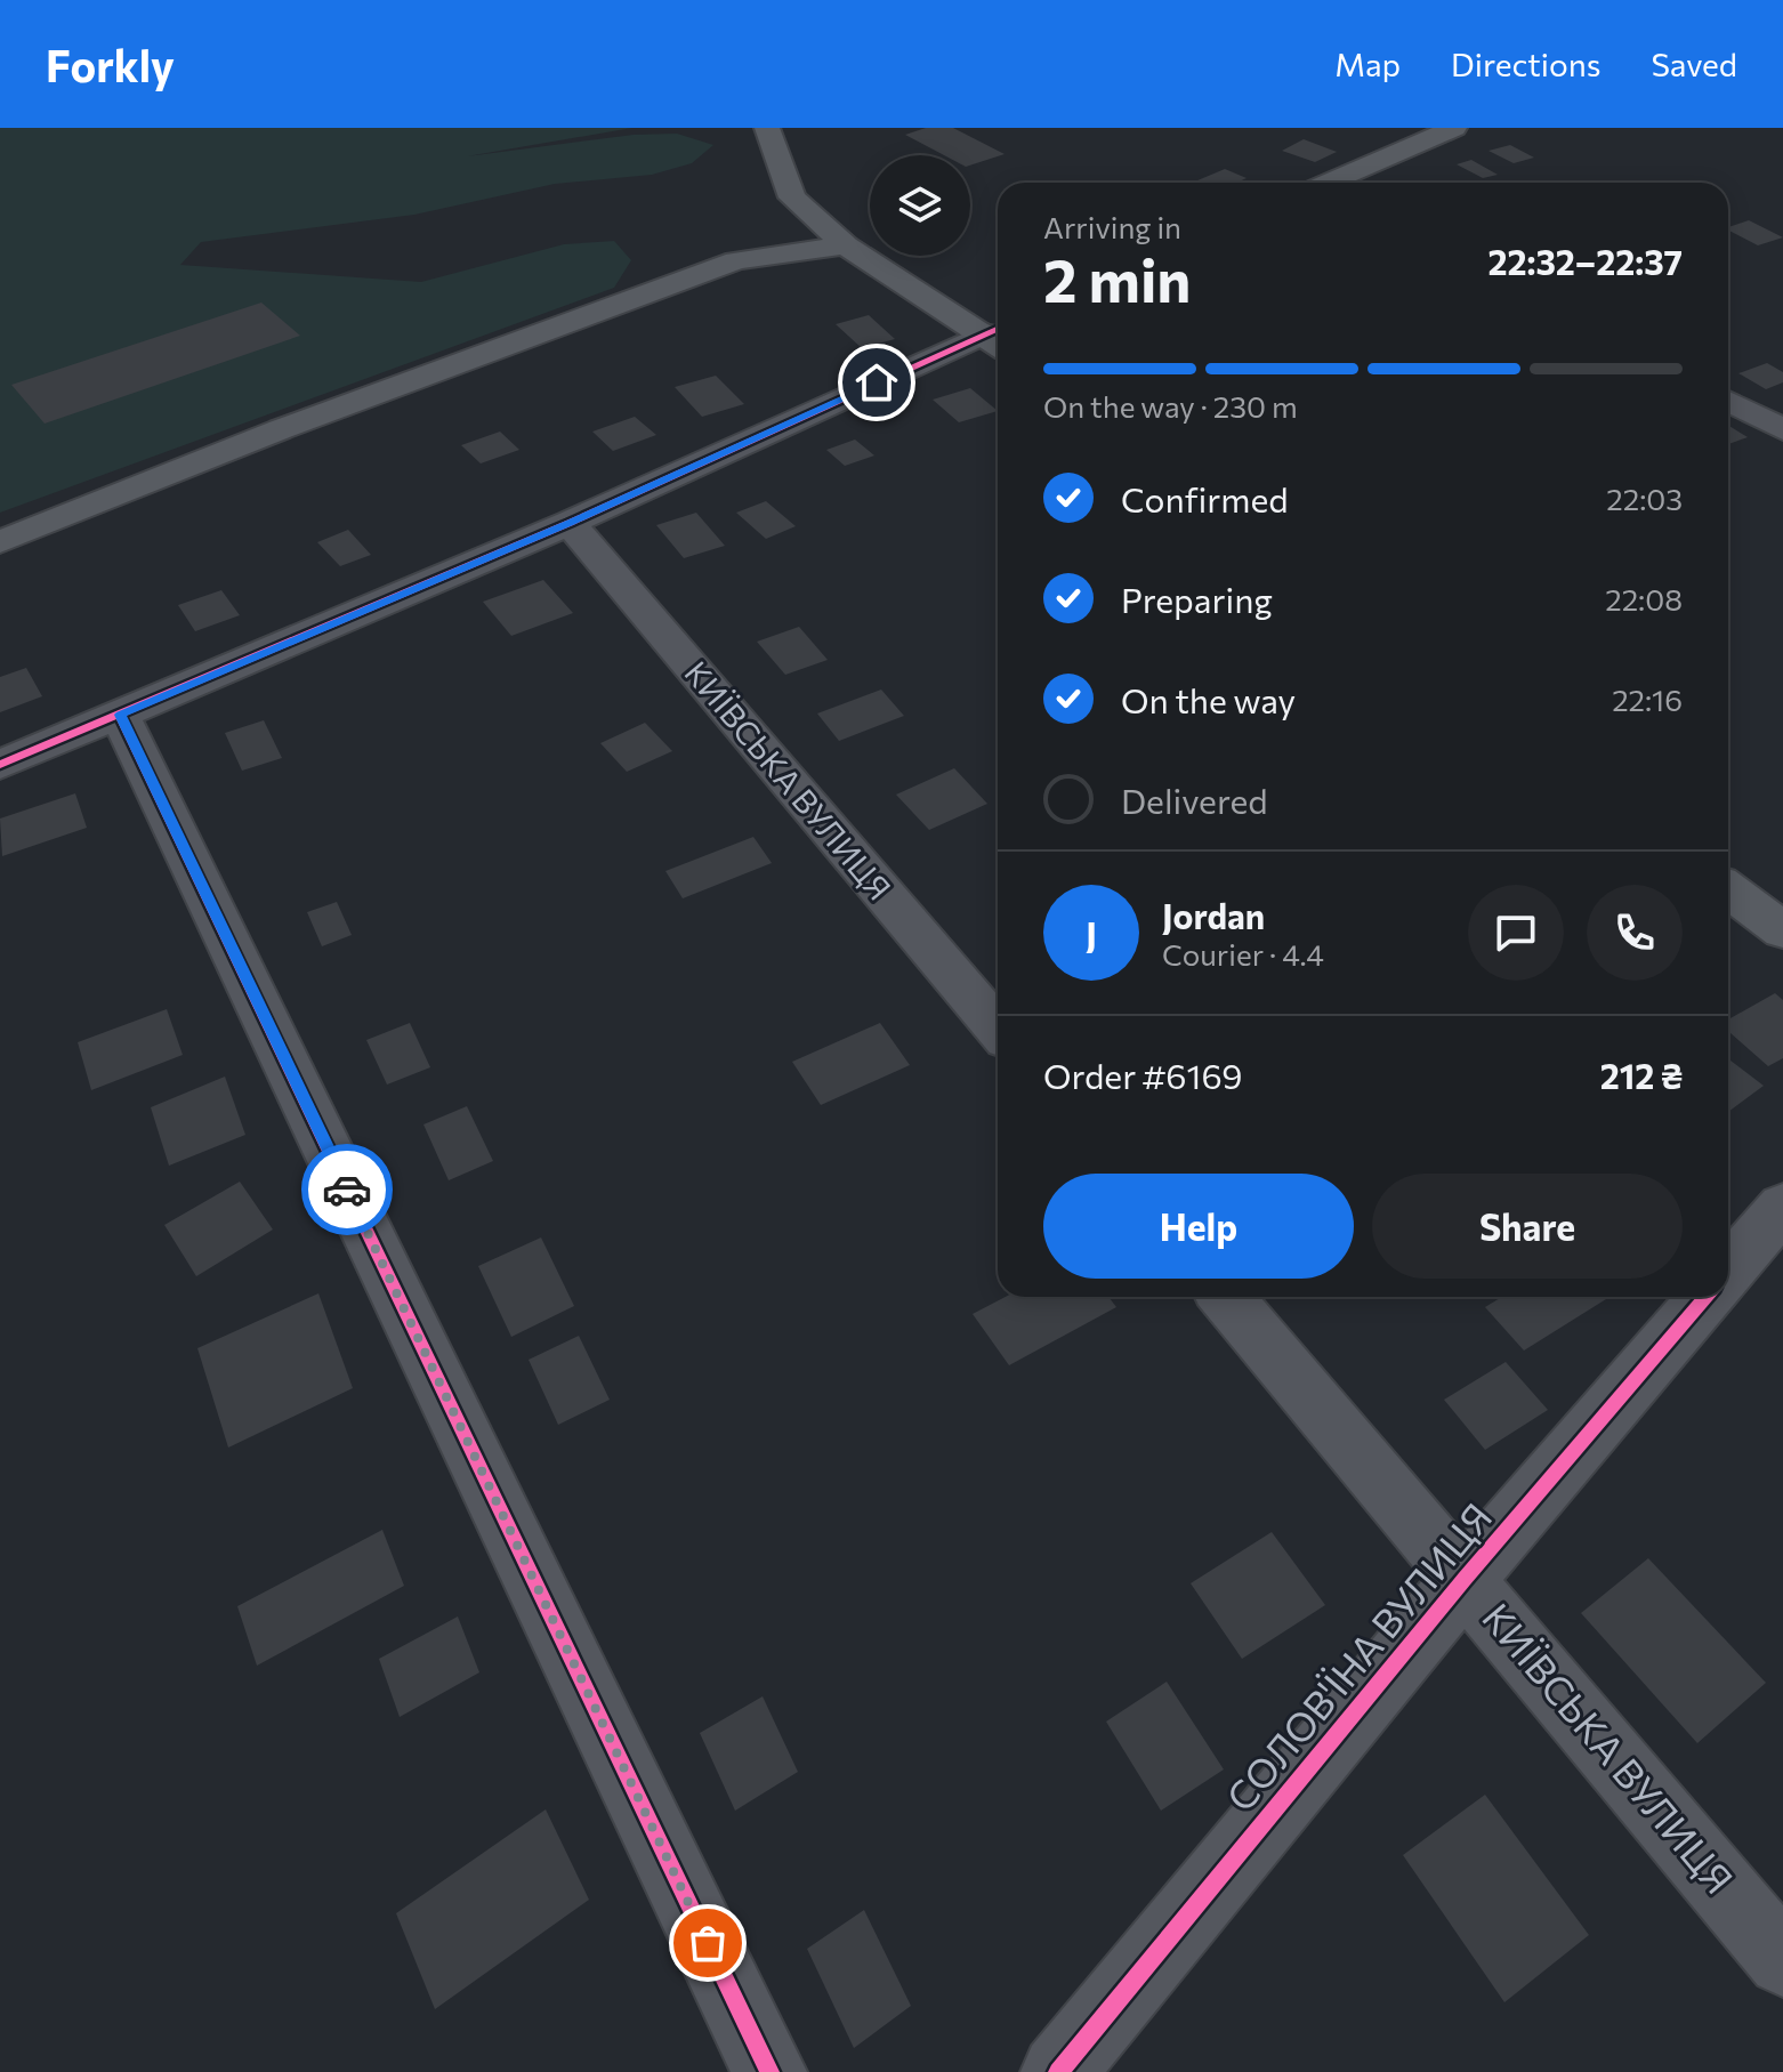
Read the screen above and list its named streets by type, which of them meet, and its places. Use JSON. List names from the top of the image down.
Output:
{
  "streets": {
    "street": ["КИЇВСЬКА ВУЛИЦЯ", "СОЛОВ'ЇНА ВУЛИЦЯ"]
  },
  "crossings": [
    ["КИЇВСЬКА ВУЛИЦЯ", "СОЛОВ'ЇНА ВУЛИЦЯ"]
  ],
  "page": {
    "header": "Forkly",
    "nav": ["Map", "Directions", "Saved"],
    "heading": ["2 min", "Arriving in", "22:32–22:37"],
    "panel": [
      "Jordan",
      "Courier · 4.4",
      "Order #6169",
      "212 ₴"
    ],
    "bar": "On the way · 230 m",
    "list": [
      ["Confirmed", "22:03"],
      ["Preparing", "22:08"],
      ["On the way", "22:16"],
      "Delivered"
    ],
    "round": "J",
    "buttons": ["Help", "Share"]
  }
}
